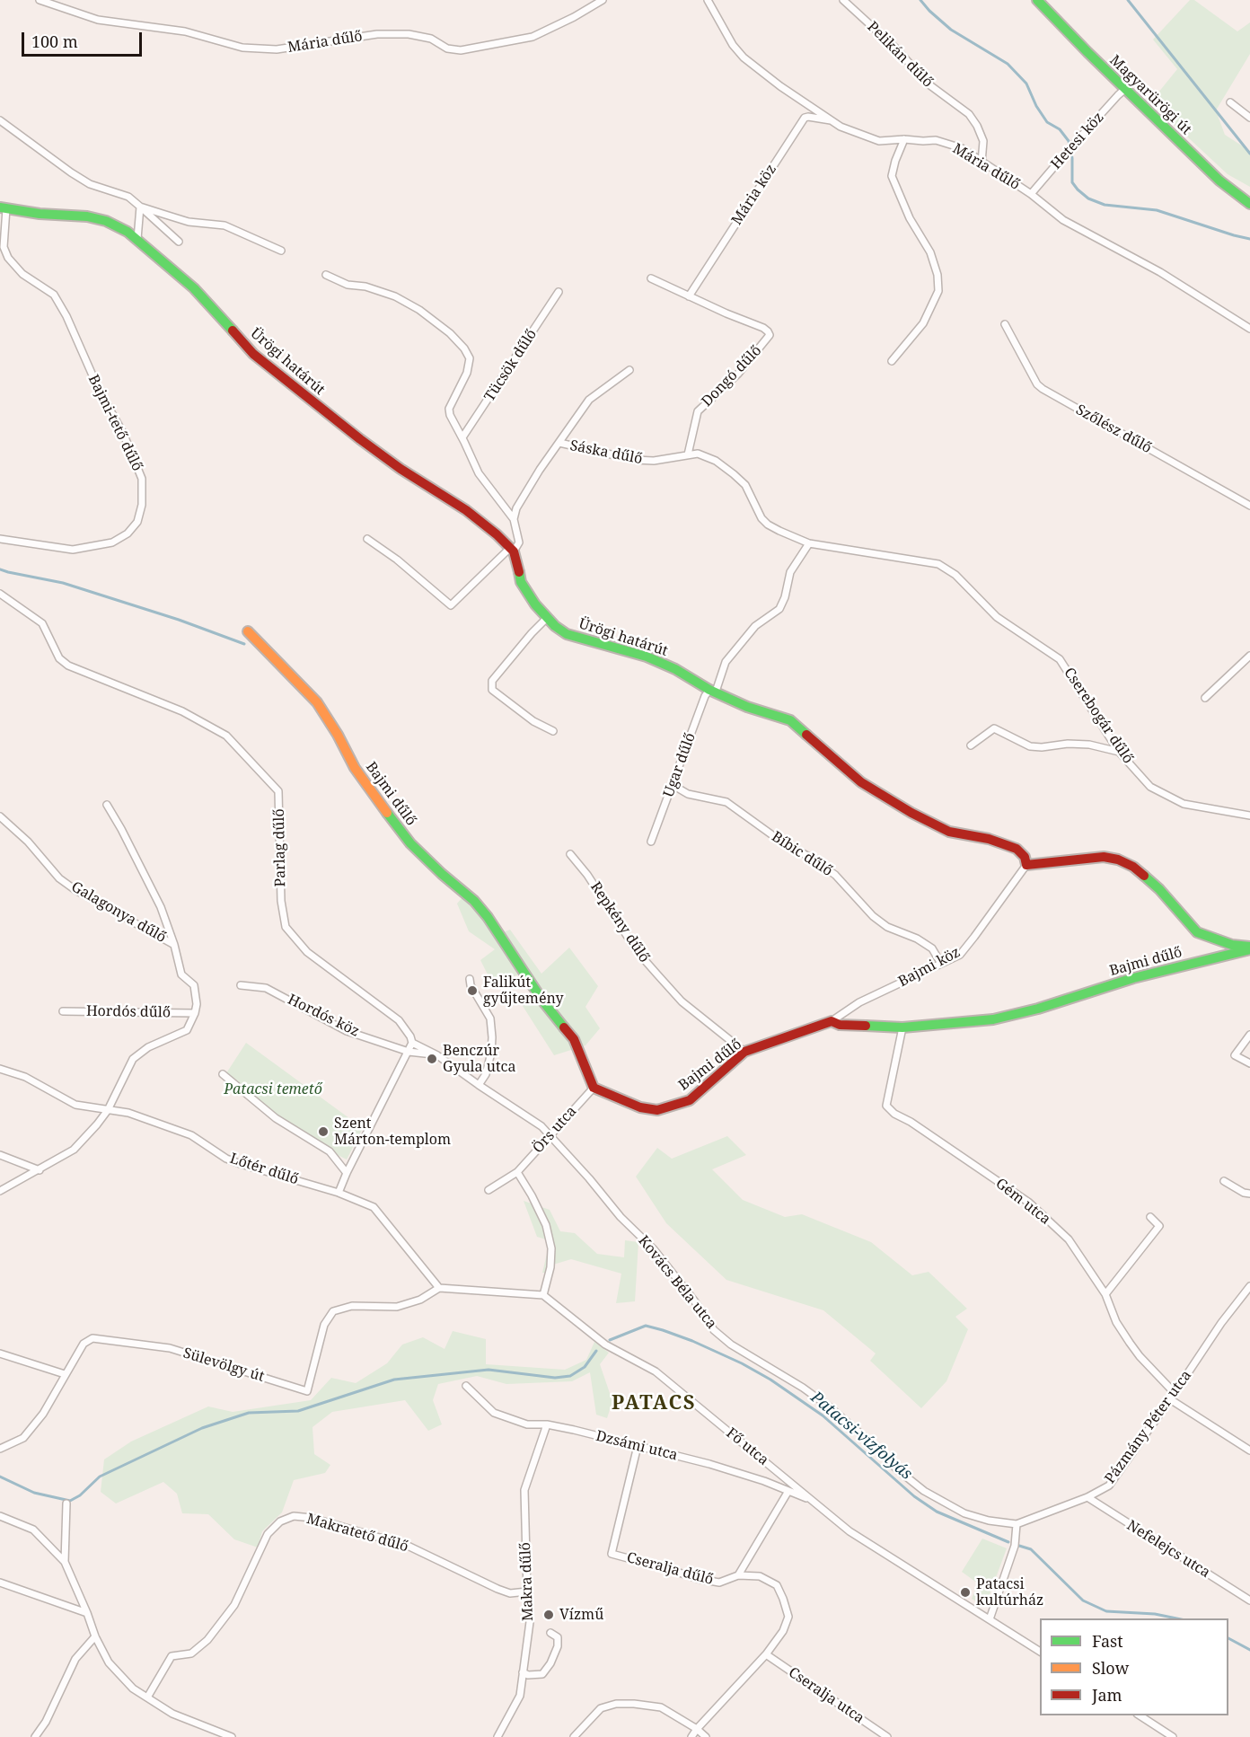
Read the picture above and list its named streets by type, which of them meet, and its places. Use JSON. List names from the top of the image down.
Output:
{
  "streets": {
    "street": [
      "Mária dűlő",
      "Pelikán dűlő",
      "Magyarürögi út",
      "Hetesi köz",
      "Mária köz",
      "Ürögi határút",
      "Tücsök dűlő",
      "Dongó dűlő",
      "Bajmi-tető dűlő",
      "Szőlész dűlő",
      "Sáska dűlő",
      "Cserebogár dűlő",
      "Ugar dűlő",
      "Bajmi dűlő",
      "Parlag dűlő",
      "Bíbic dűlő",
      "Galagonya dűlő",
      "Repkény dűlő",
      "Bajmi köz",
      "Hordós dűlő",
      "Hordós köz",
      "Örs utca",
      "Lőtér dűlő",
      "Gém utca",
      "Kovács Béla utca",
      "Sülevölgy út",
      "Pázmány Péter utca",
      "Dzsámi utca",
      "Fő utca",
      "Makratető dűlő",
      "Nefelejcs utca",
      "Cseralja dűlő",
      "Makra dűlő",
      "Cseralja utca"
    ]
  },
  "crossings": [
    ["Mária dűlő", "Pelikán dűlő"],
    ["Mária dűlő", "Hetesi köz"],
    ["Mária dűlő", "Mária köz"],
    ["Magyarürögi út", "Hetesi köz"],
    ["Mária köz", "Dongó dűlő"],
    ["Ürögi határút", "Bajmi-tető dűlő"],
    ["Ürögi határút", "Ugar dűlő"],
    ["Ürögi határút", "Bajmi köz"],
    ["Dongó dűlő", "Sáska dűlő"],
    ["Sáska dűlő", "Cserebogár dűlő"],
    ["Sáska dűlő", "Ugar dűlő"],
    ["Cserebogár dűlő", "Ugar dűlő"],
    ["Ugar dűlő", "Bíbic dűlő"],
    ["Bajmi dűlő", "Repkény dűlő"],
    ["Bajmi dűlő", "Bajmi köz"],
    ["Bajmi dűlő", "Örs utca"],
    ["Bajmi dűlő", "Gém utca"],
    ["Parlag dűlő", "Kovács Béla utca"],
    ["Bíbic dűlő", "Bajmi köz"],
    ["Galagonya dűlő", "Hordós dűlő"],
    ["Hordós dűlő", "Lőtér dűlő"],
    ["Hordós köz", "Kovács Béla utca"],
    ["Örs utca", "Kovács Béla utca"],
    ["Lőtér dűlő", "Sülevölgy út"],
    ["Gém utca", "Pázmány Péter utca"],
    ["Kovács Béla utca", "Pázmány Péter utca"],
    ["Pázmány Péter utca", "Nefelejcs utca"],
    ["Dzsámi utca", "Fő utca"],
    ["Dzsámi utca", "Cseralja dűlő"],
    ["Dzsámi utca", "Makra dűlő"],
    ["Makratető dűlő", "Makra dűlő"],
    ["Cseralja dűlő", "Cseralja utca"]
  ],
  "districts": ["PATACS"],
  "water": ["Patacsi-vízfolyás"],
  "parks": ["Patacsi temető"],
  "places": [
    "Falikút gyűjtemény",
    "Benczúr Gyula utca",
    "Szent Márton-templom",
    "Patacsi kultúrház",
    "Vízmű"
  ],
  "legend": ["Fast", "Slow", "Jam"],
  "scale_bar": "100 m"
}
